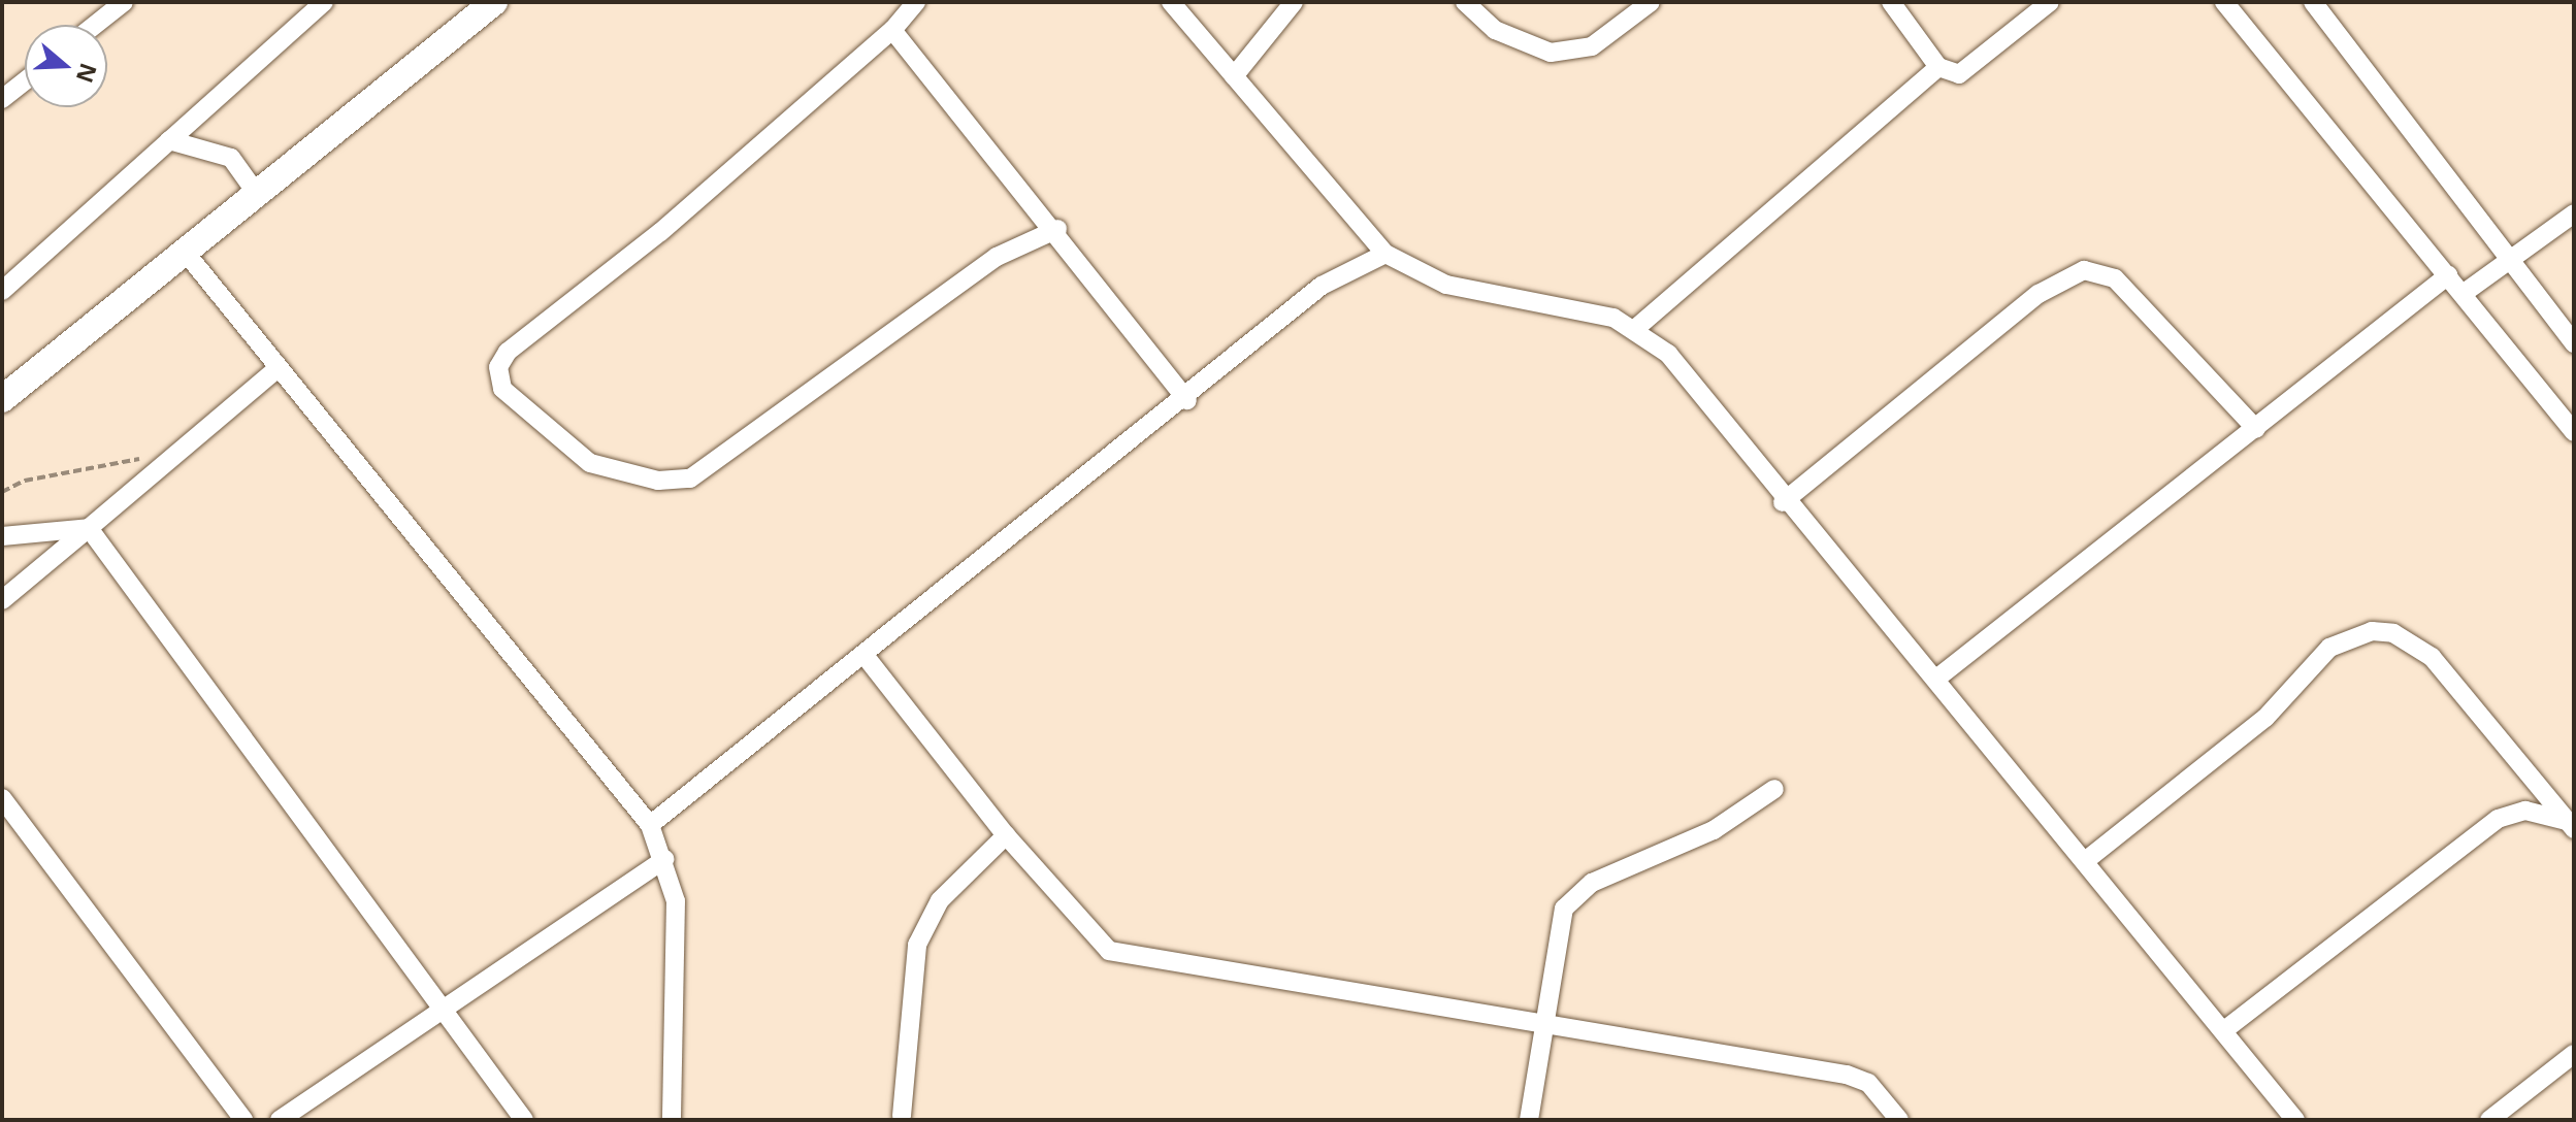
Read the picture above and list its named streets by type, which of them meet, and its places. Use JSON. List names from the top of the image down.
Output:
{
  "north": "right"
}
